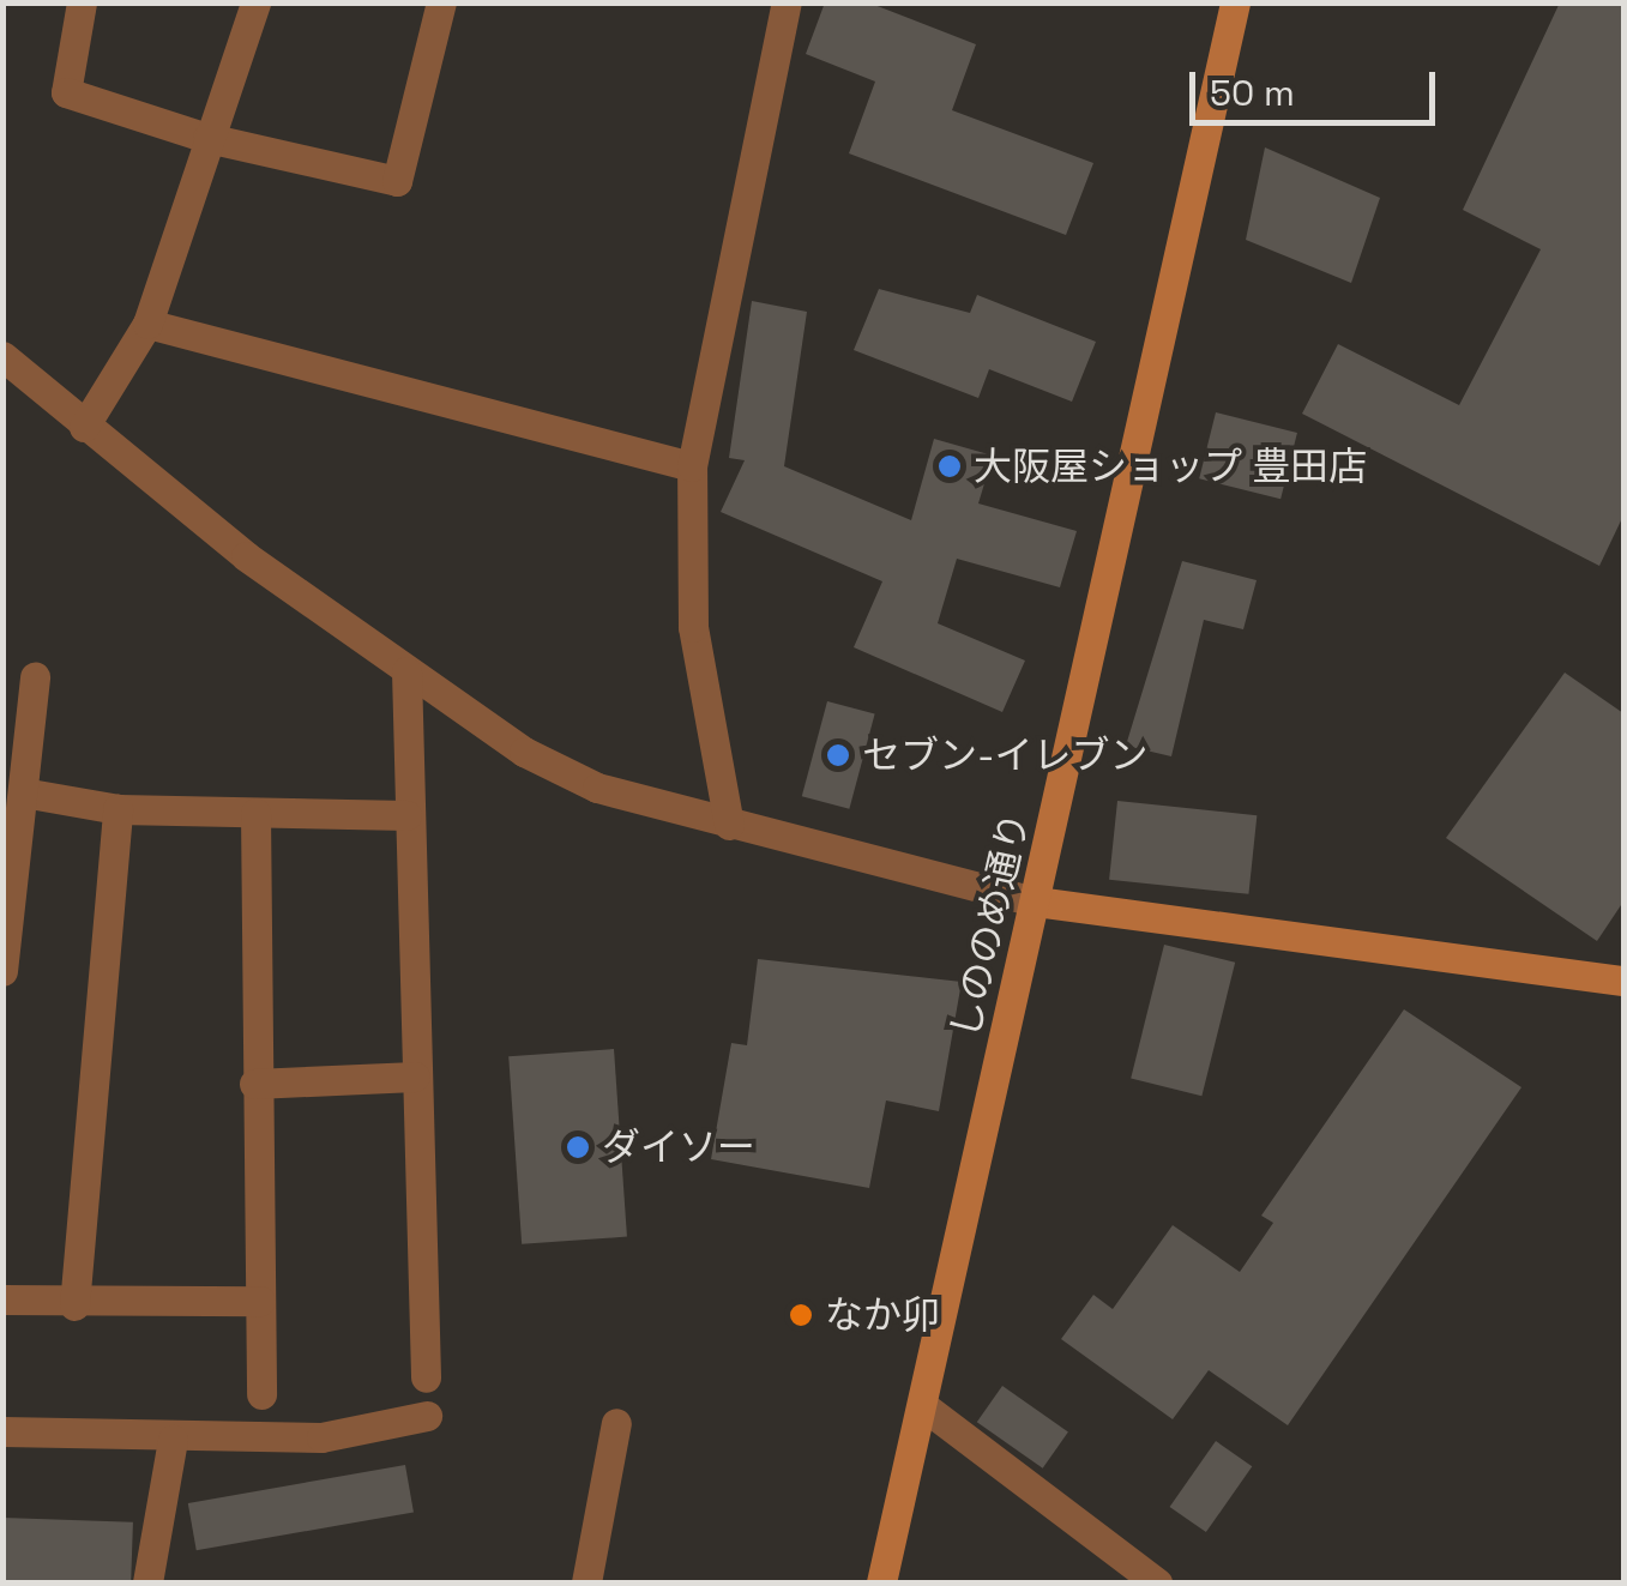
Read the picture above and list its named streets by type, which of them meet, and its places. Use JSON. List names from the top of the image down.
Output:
{
  "streets": {
    "main road": ["しののめ通り"]
  },
  "places": [
    "大阪屋ショップ 豊田店",
    "セブン-イレブン",
    "ダイソー",
    "なか卯"
  ],
  "scale_bar": "50 m"
}
